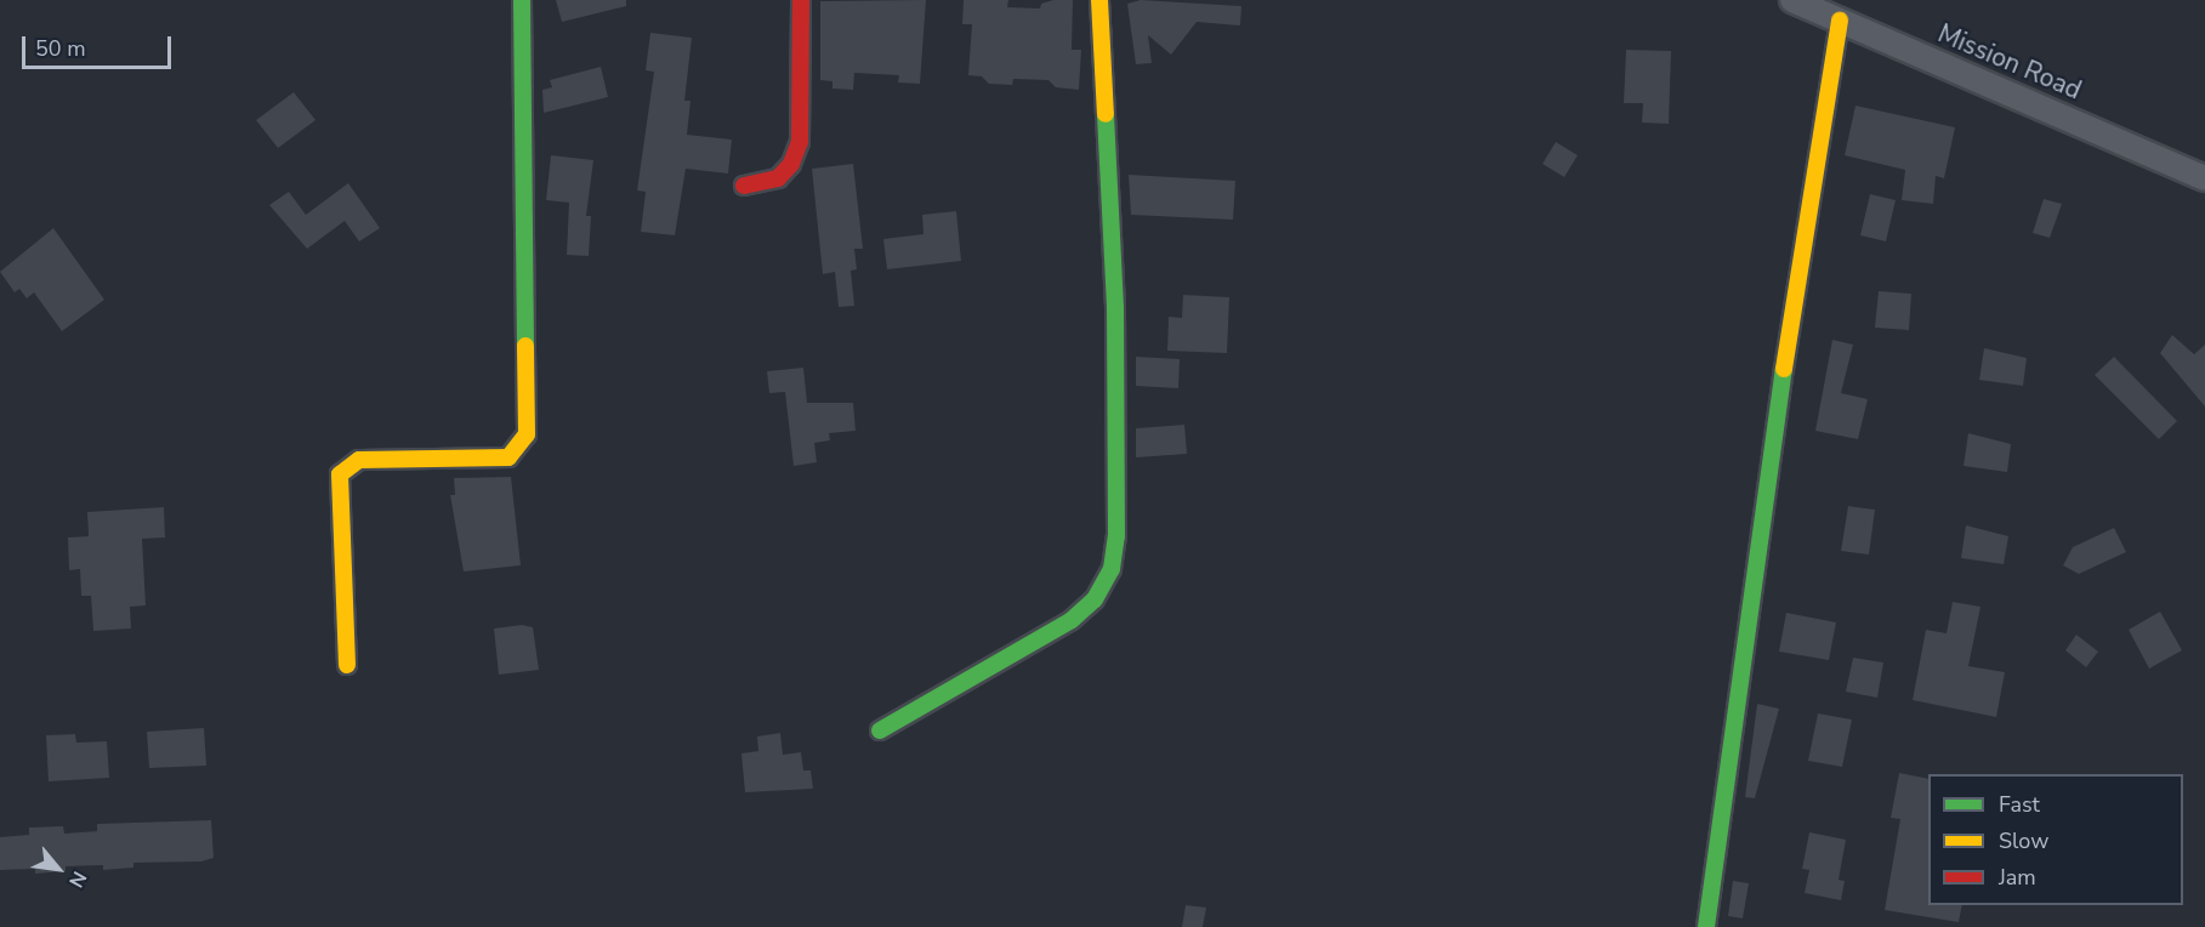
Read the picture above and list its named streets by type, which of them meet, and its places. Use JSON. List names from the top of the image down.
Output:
{
  "streets": {
    "street": ["Mission Road"]
  },
  "legend": ["Fast", "Slow", "Jam"],
  "scale_bar": "50 m",
  "north": "bottom right"
}
